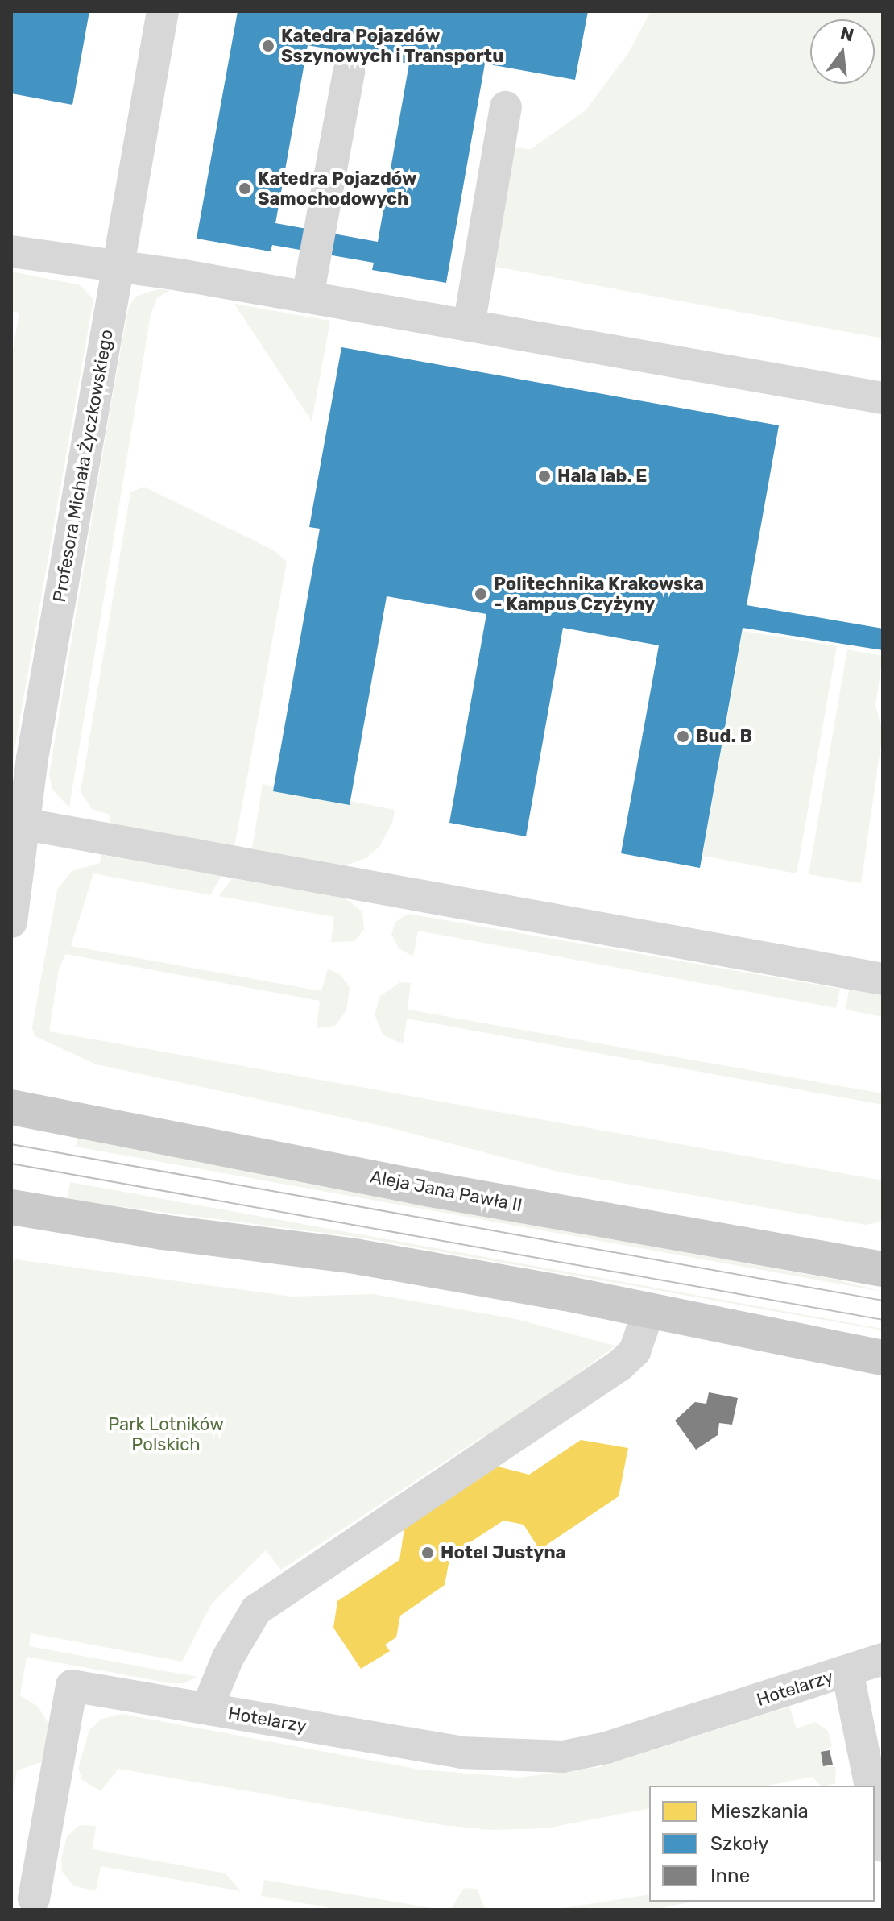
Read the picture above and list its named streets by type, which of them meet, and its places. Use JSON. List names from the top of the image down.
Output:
{
  "streets": {
    "main road": ["Aleja Jana Pawła II"],
    "street": ["Profesora Michała Życzkowskiego", "Hotelarzy"]
  },
  "parks": ["Park Lotników Polskich"],
  "places": [
    "Katedra Pojazdów Sszynowych i Transportu",
    "Katedra Pojazdów Samochodowych",
    "Hala lab. E",
    "Politechnika Krakowska - Kampus Czyżyny",
    "Bud. B",
    "Hotel Justyna"
  ],
  "legend": ["Mieszkania", "Szkoły", "Inne"],
  "north": "top"
}
